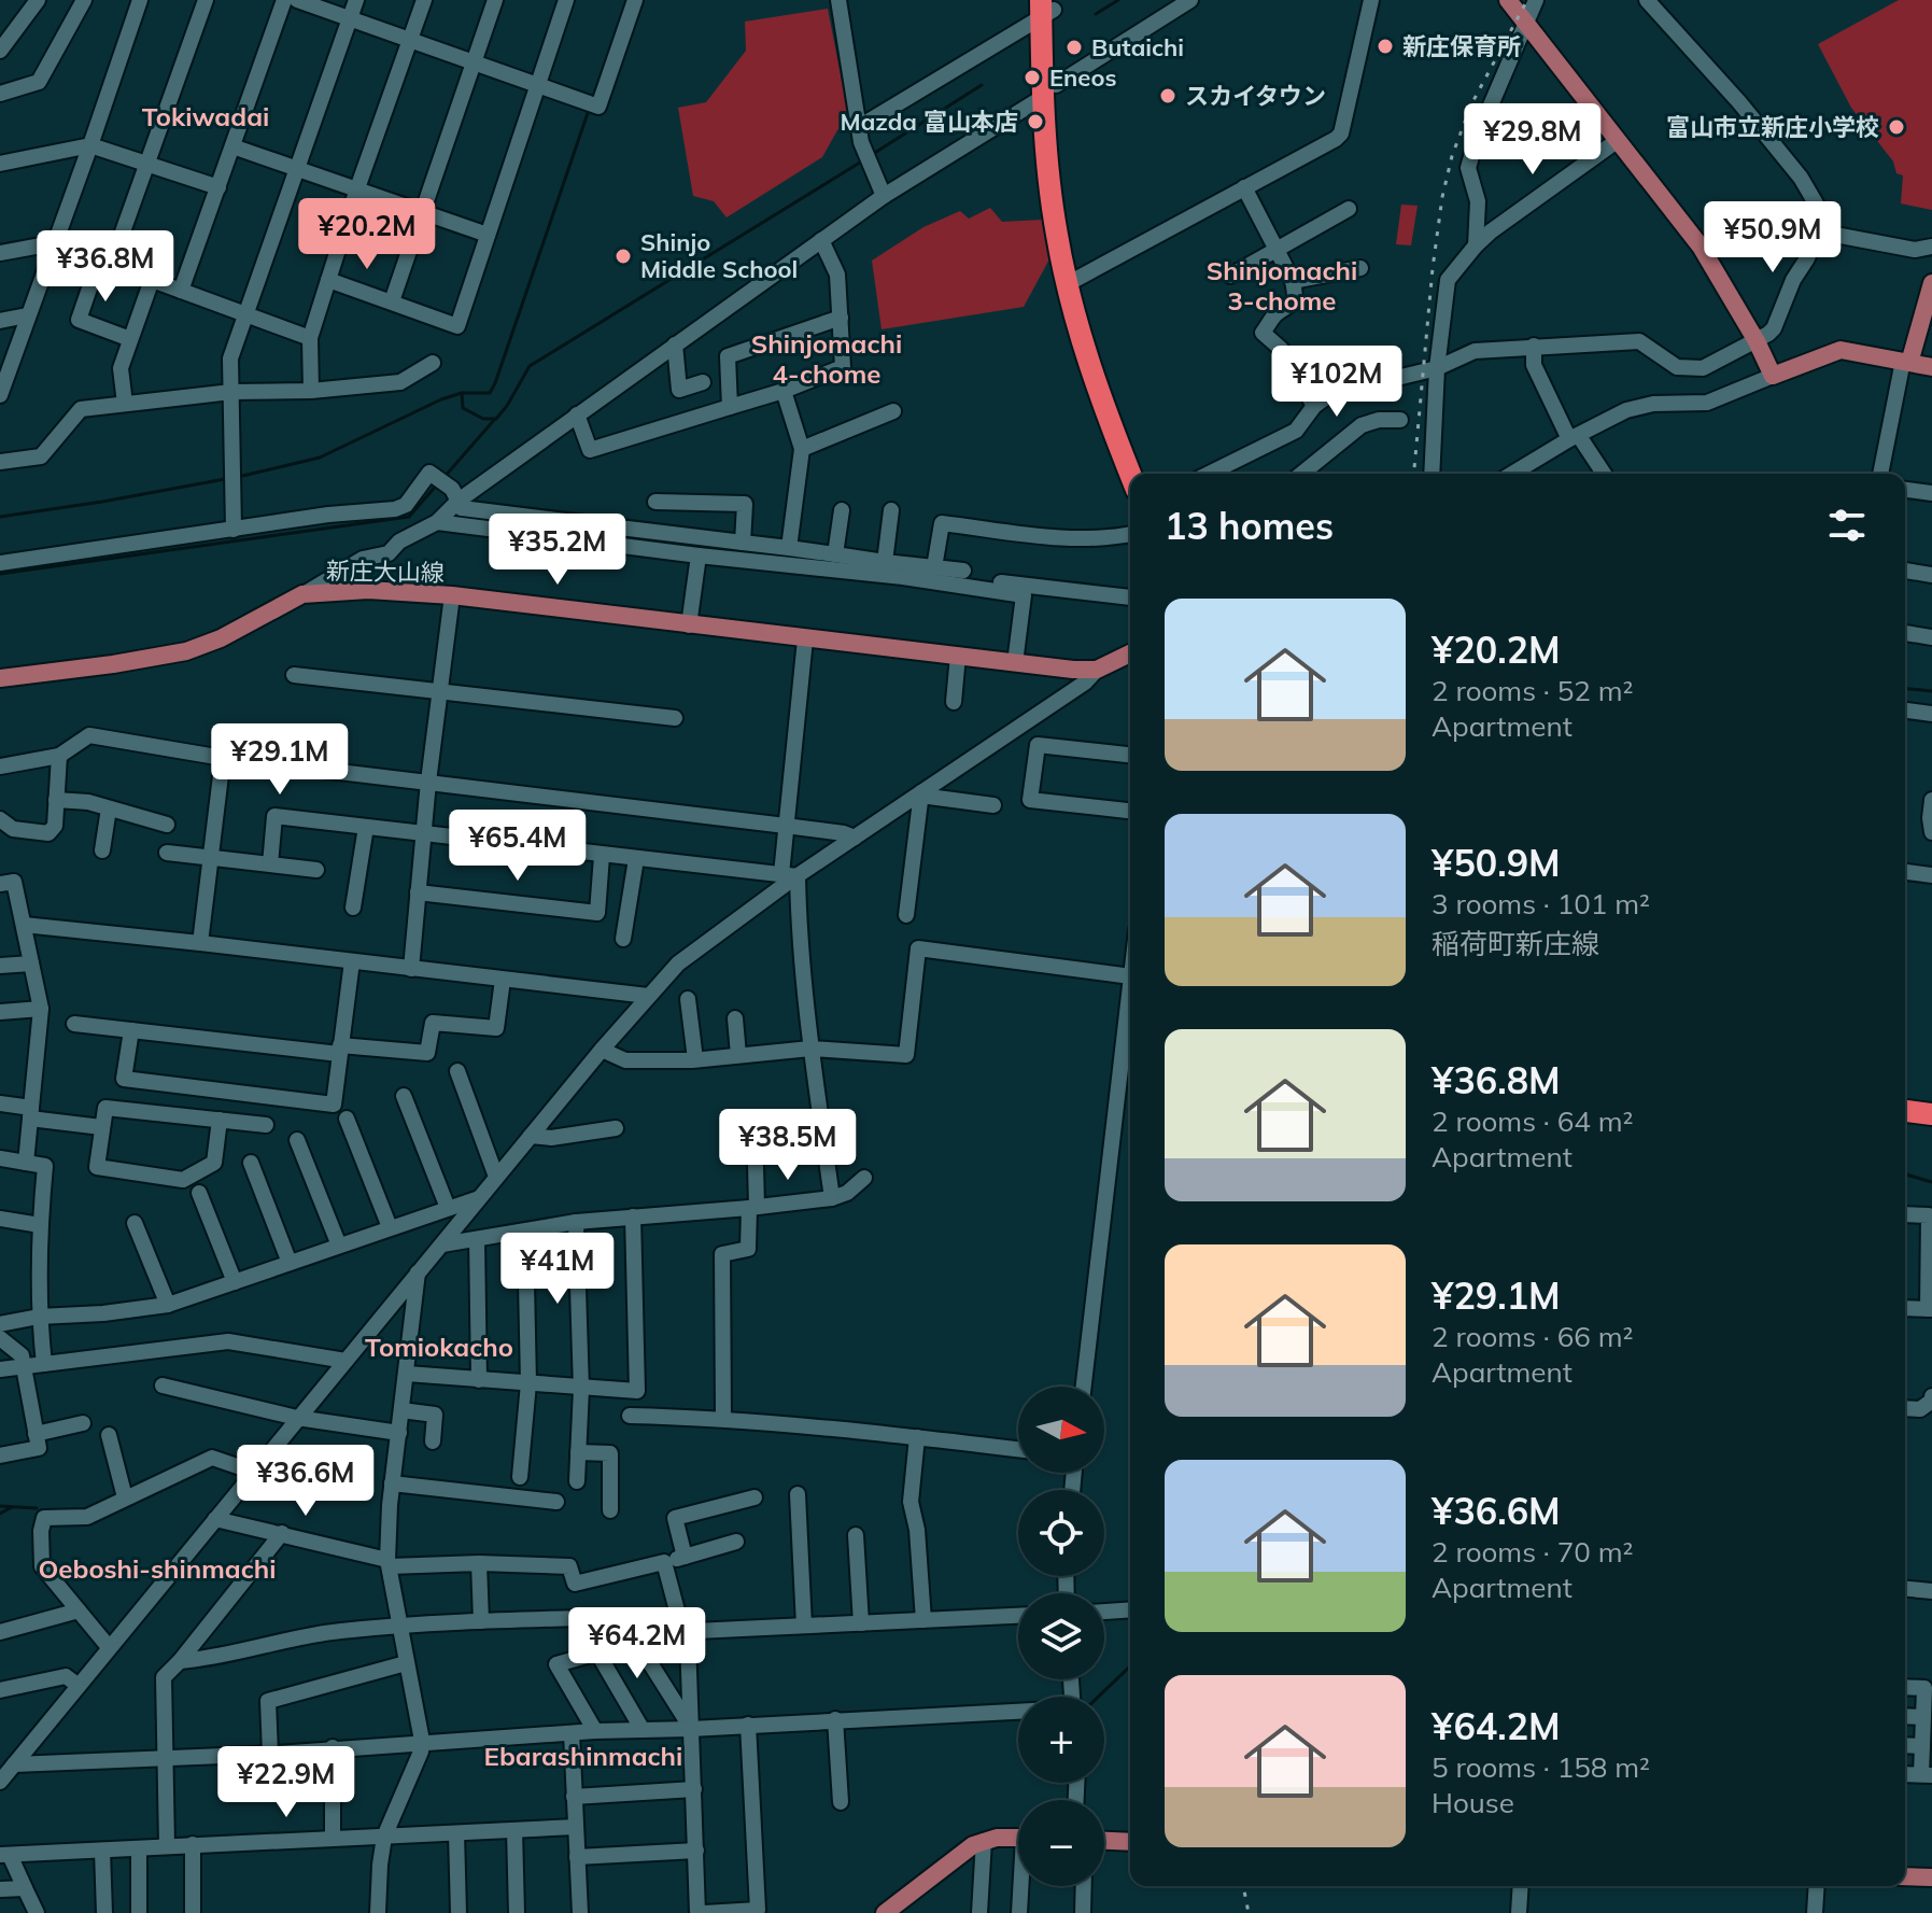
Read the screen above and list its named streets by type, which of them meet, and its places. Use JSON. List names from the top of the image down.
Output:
{
  "streets": {
    "main road": ["新庄大山線"]
  },
  "districts": [
    "Tokiwadai",
    "Shinjomachi 3-chome",
    "Shinjomachi 4-chome",
    "Tomiokacho",
    "Oeboshi-shinmachi",
    "Ebarashinmachi"
  ],
  "places": [
    "新庄保育所",
    "Butaichi",
    "Eneos",
    "スカイタウン",
    "Mazda 富山本店",
    "富山市立新庄小学校",
    "Shinjo Middle School"
  ],
  "north": "right",
  "page": {
    "price": [
      "¥29.8M",
      "¥20.2M",
      "¥50.9M",
      "¥36.8M",
      "¥102M",
      "¥35.2M",
      "¥29.1M",
      "¥65.4M",
      "¥38.5M",
      "¥41M",
      "¥36.6M",
      "¥64.2M",
      "¥22.9M"
    ],
    "heading": "13 homes",
    "list": [
      {
        "name": "¥20.2M",
        "note": "2 rooms · 52 m² · Apartment"
      },
      {
        "name": "¥50.9M",
        "note": "3 rooms · 101 m² · 稲荷町新庄線"
      },
      {
        "name": "¥36.8M",
        "note": "2 rooms · 64 m² · Apartment"
      },
      {
        "name": "¥29.1M",
        "note": "2 rooms · 66 m² · Apartment"
      },
      {
        "name": "¥36.6M",
        "note": "2 rooms · 70 m² · Apartment"
      },
      {
        "name": "¥64.2M",
        "note": "5 rooms · 158 m² · House"
      }
    ],
    "map_buttons": ["+", "−"]
  }
}
